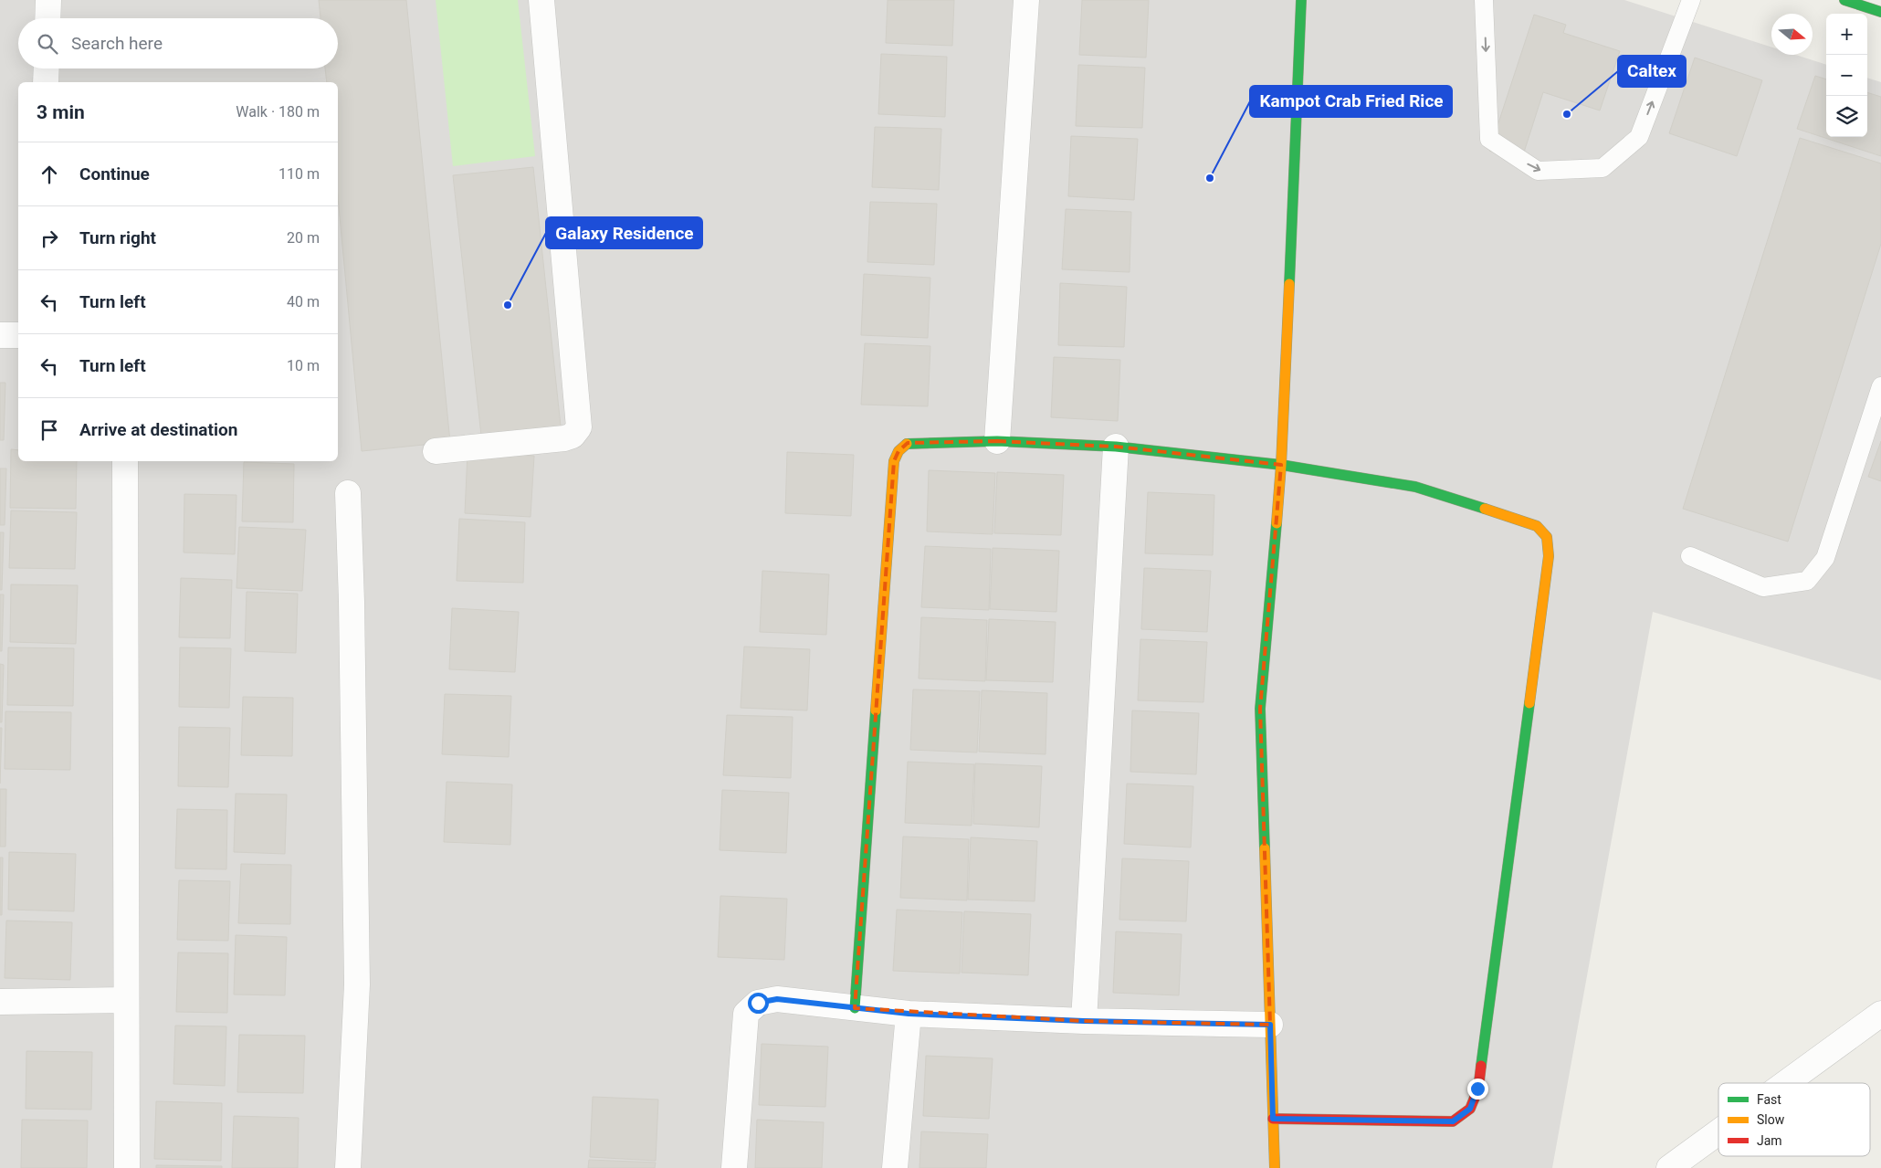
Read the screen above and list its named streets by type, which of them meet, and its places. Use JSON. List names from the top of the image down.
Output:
{
  "places": ["Caltex", "Kampot Crab Fried Rice", "Galaxy Residence"],
  "legend": ["Fast", "Slow", "Jam"],
  "north": "right",
  "page": {
    "map_buttons": ["+", "−"],
    "search": "Search here",
    "heading": ["3 min", "Walk · 180 m"],
    "list": [
      ["Continue", "110 m"],
      ["Turn right", "20 m"],
      ["Turn left", "40 m"],
      ["Turn left", "10 m"],
      "Arrive at destination"
    ]
  }
}
